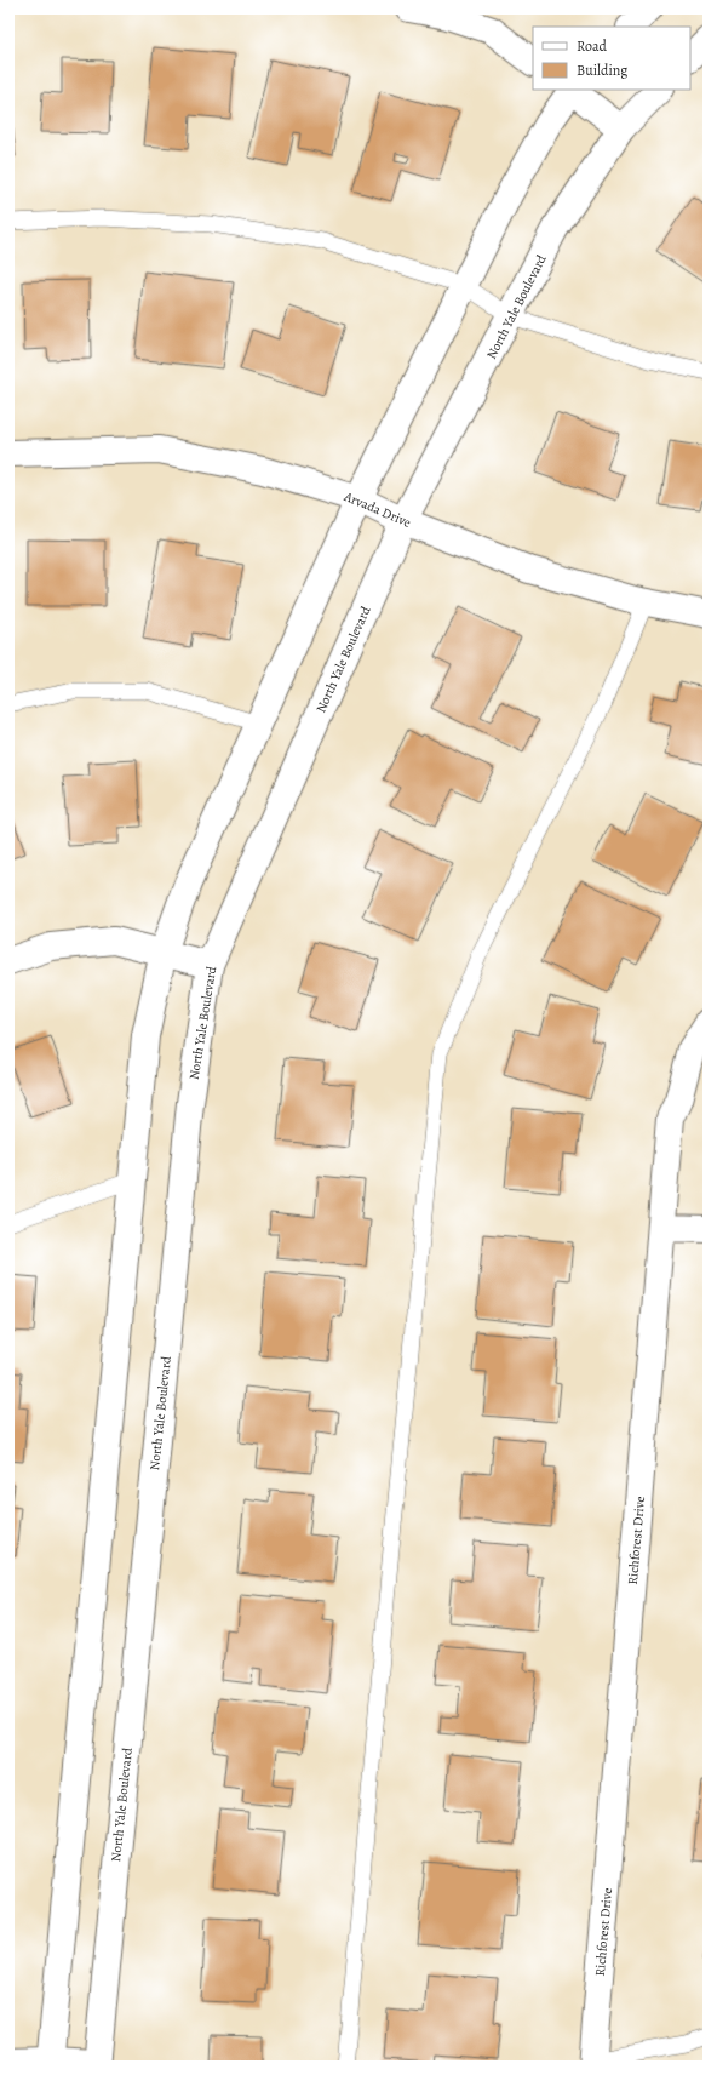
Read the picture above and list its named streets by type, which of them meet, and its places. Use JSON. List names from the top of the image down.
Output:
{
  "streets": {
    "street": ["North Yale Boulevard", "Arvada Drive", "Richforest Drive"]
  },
  "crossings": [
    ["North Yale Boulevard", "Arvada Drive"]
  ],
  "legend": ["Road", "Building"]
}
